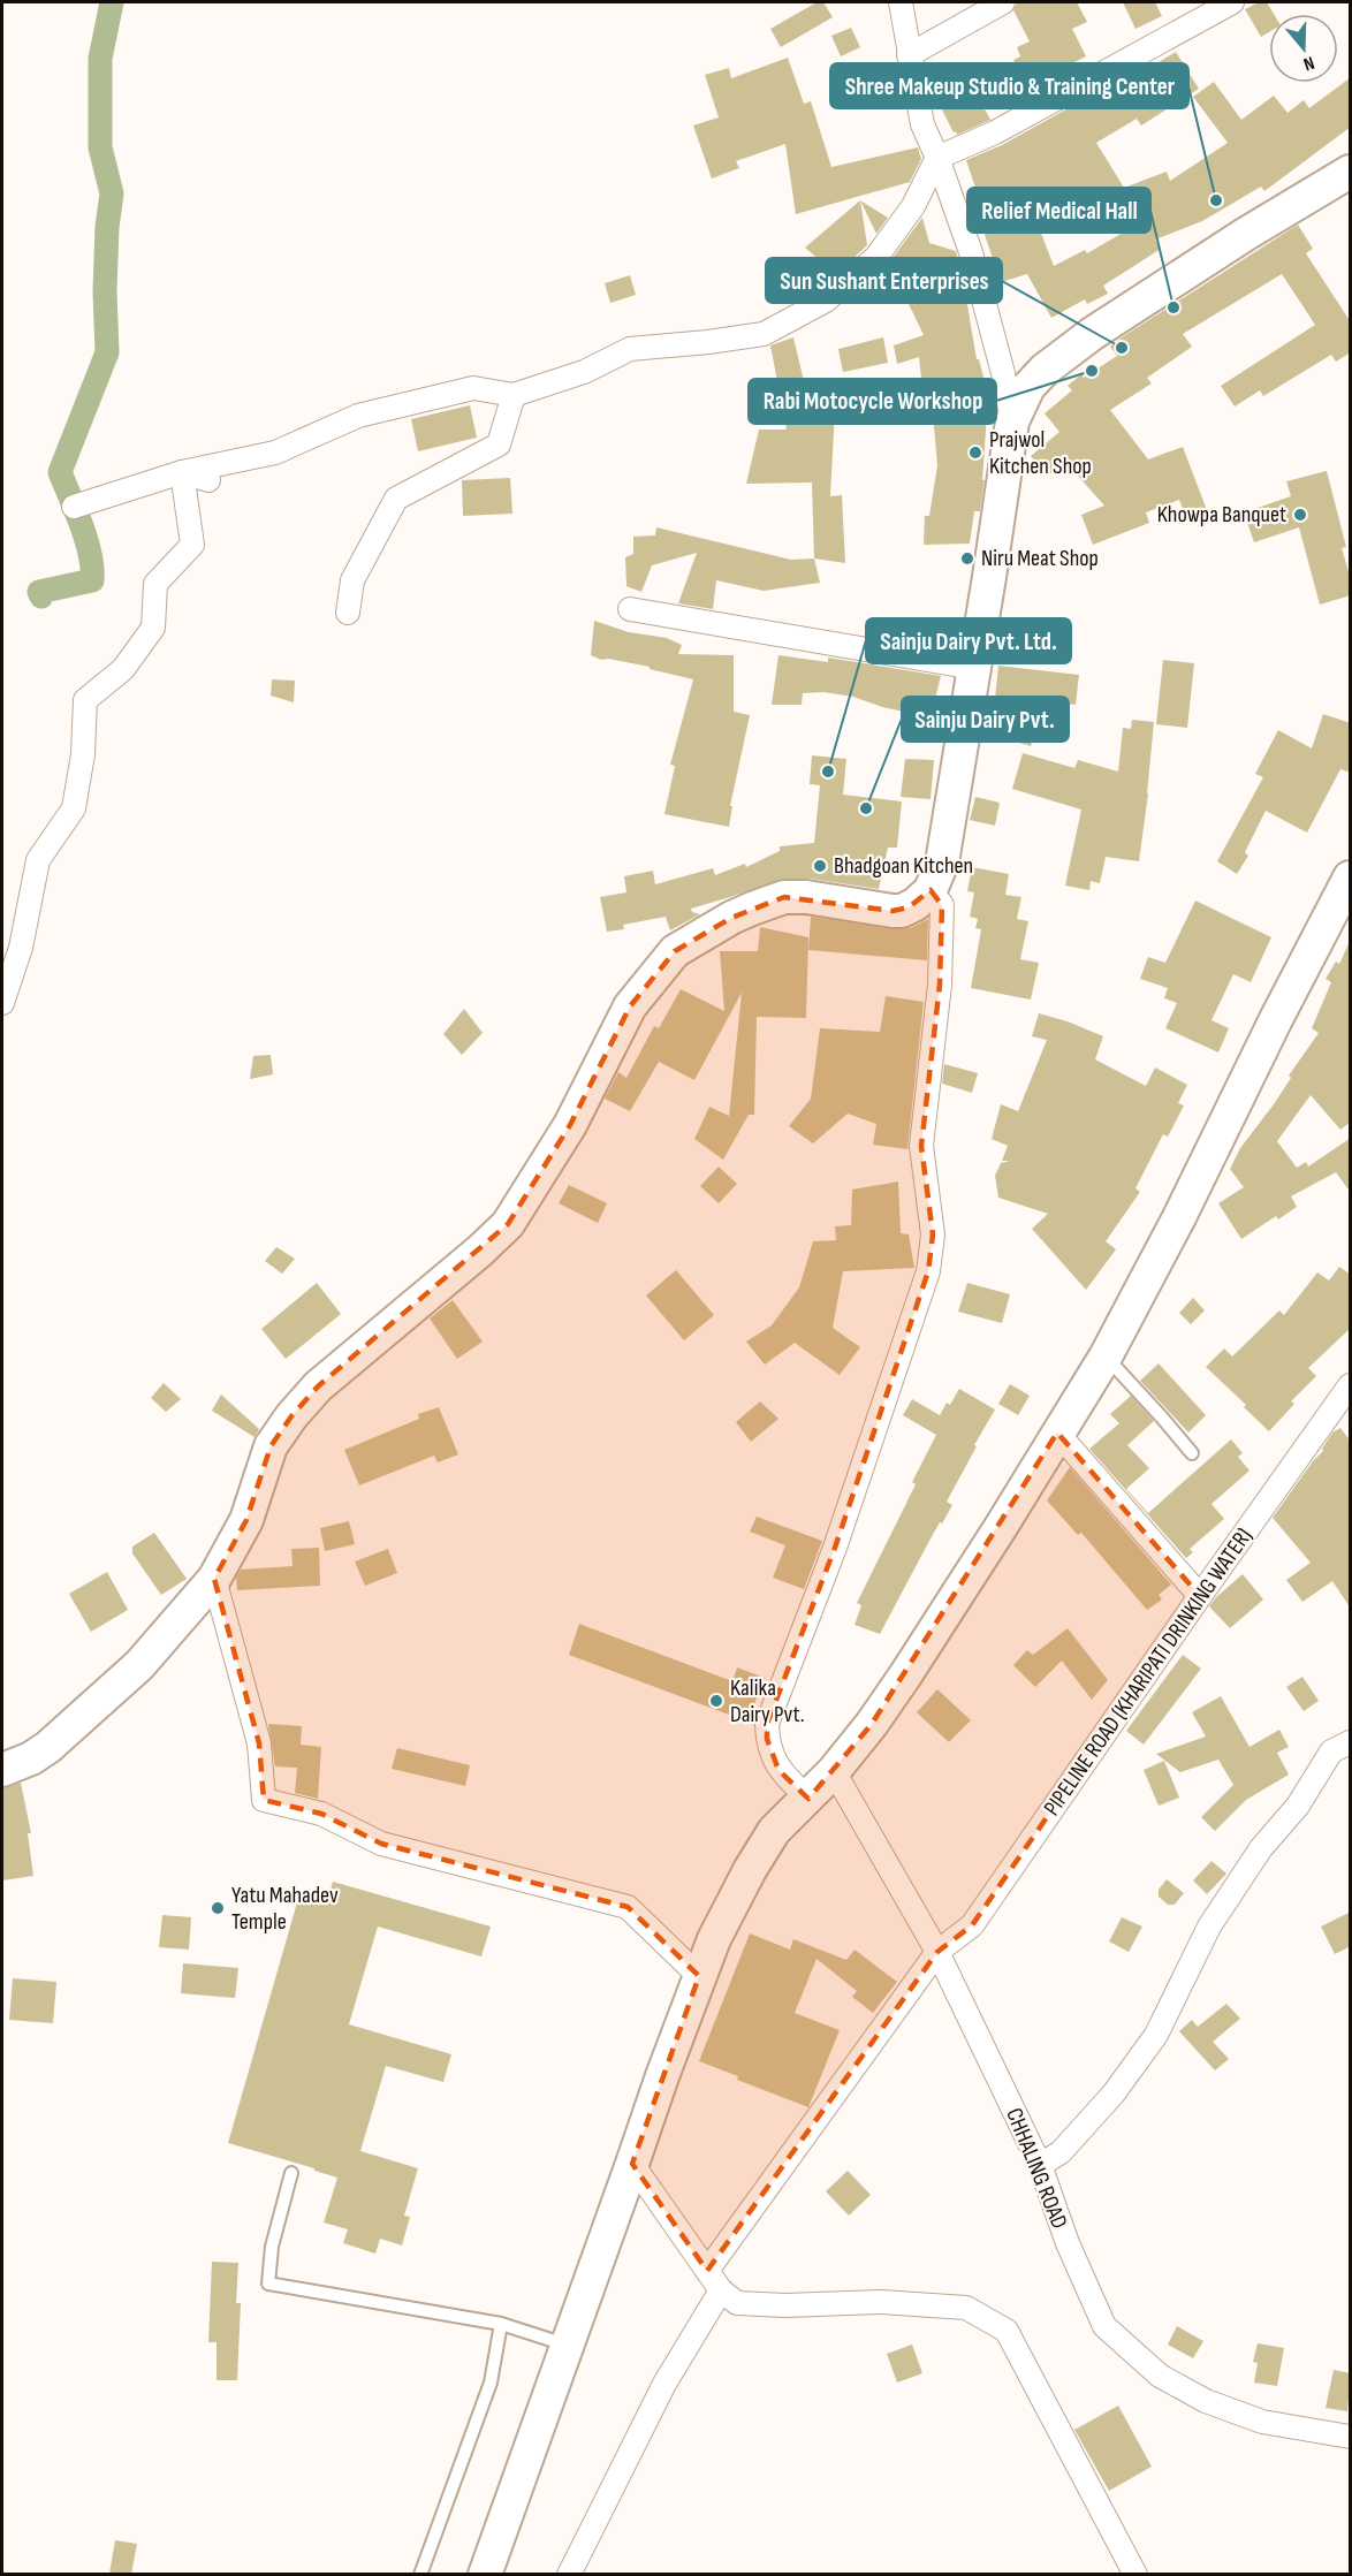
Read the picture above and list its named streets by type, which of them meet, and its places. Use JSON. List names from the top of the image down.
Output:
{
  "streets": {
    "street": ["PIPELINE ROAD (KHARIPATI DRINKING WATER)", "CHHALING ROAD"]
  },
  "crossings": [
    ["PIPELINE ROAD (KHARIPATI DRINKING WATER)", "CHHALING ROAD"]
  ],
  "places": [
    "Shree Makeup Studio & Training Center",
    "Relief Medical Hall",
    "Sun Sushant Enterprises",
    "Rabi Motocycle Workshop",
    "Prajwol Kitchen Shop",
    "Khowpa Banquet",
    "Niru Meat Shop",
    "Sainju Dairy Pvt. Ltd.",
    "Sainju Dairy Pvt.",
    "Bhadgoan Kitchen",
    "Kalika Dairy Pvt.",
    "Yatu Mahadev Temple"
  ],
  "north": "bottom"
}
